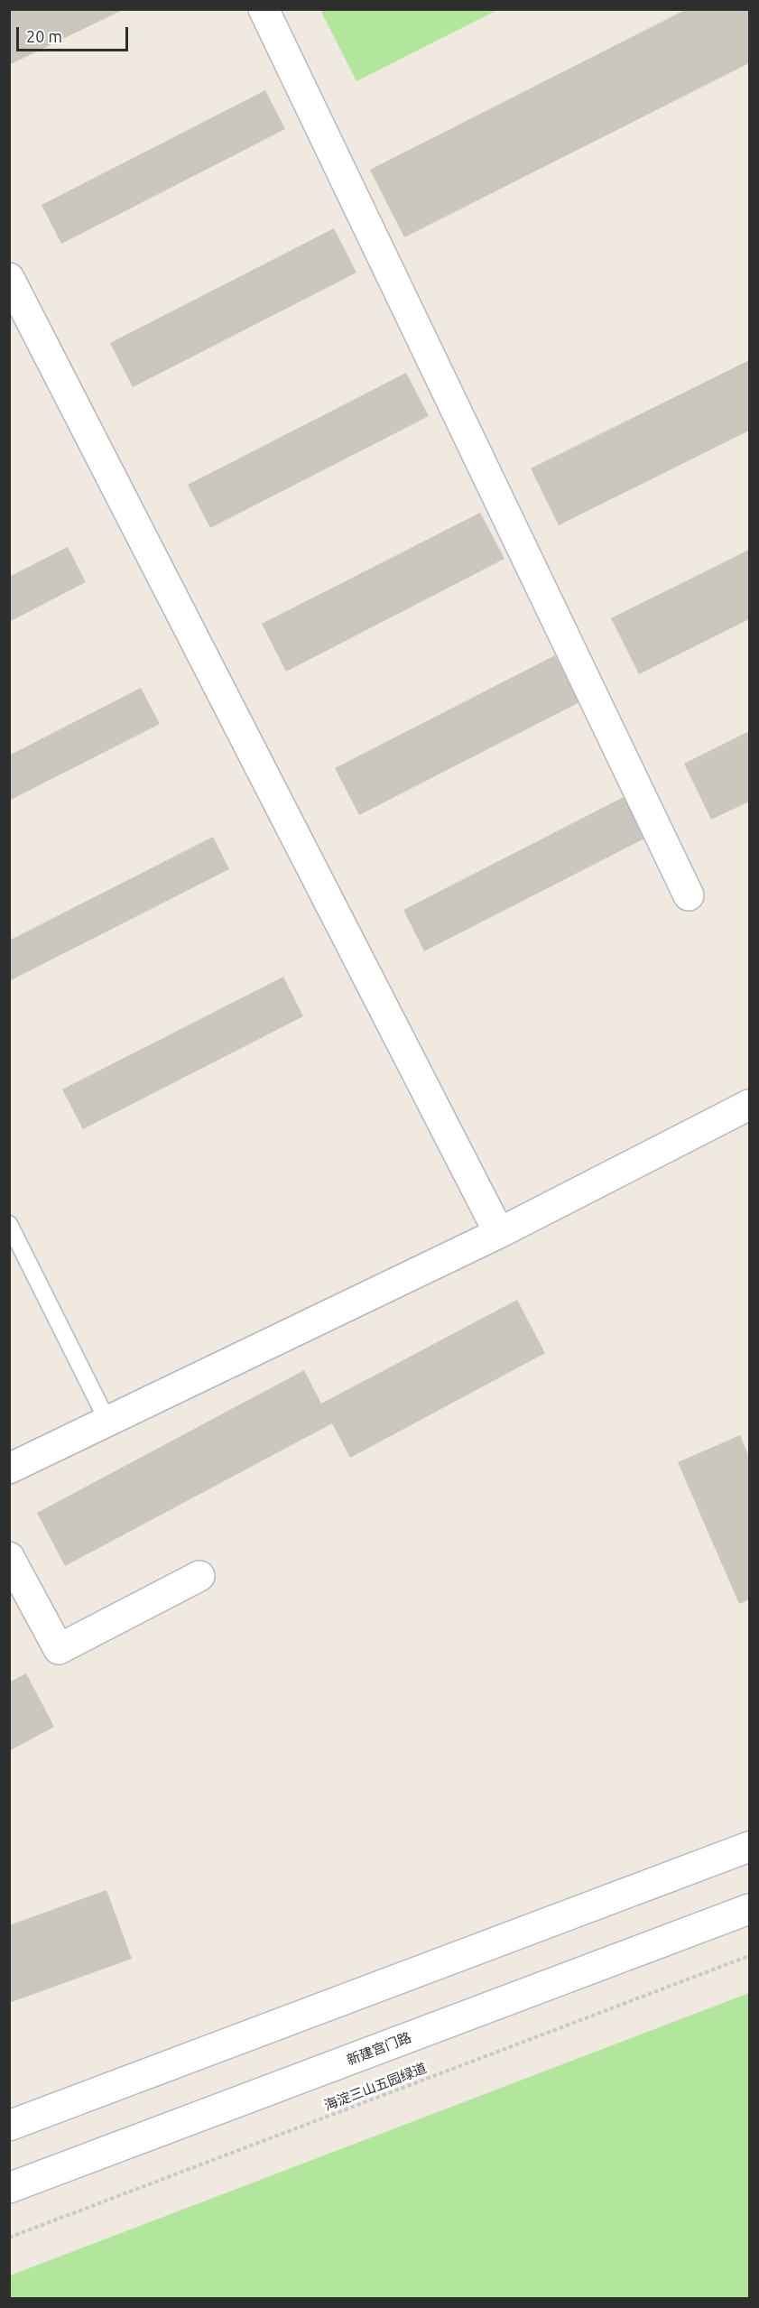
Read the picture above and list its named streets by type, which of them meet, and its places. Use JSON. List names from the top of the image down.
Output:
{
  "streets": {
    "street": ["新建宫门路"],
    "path": ["海淀三山五园绿道"]
  },
  "scale_bar": "20 m"
}
